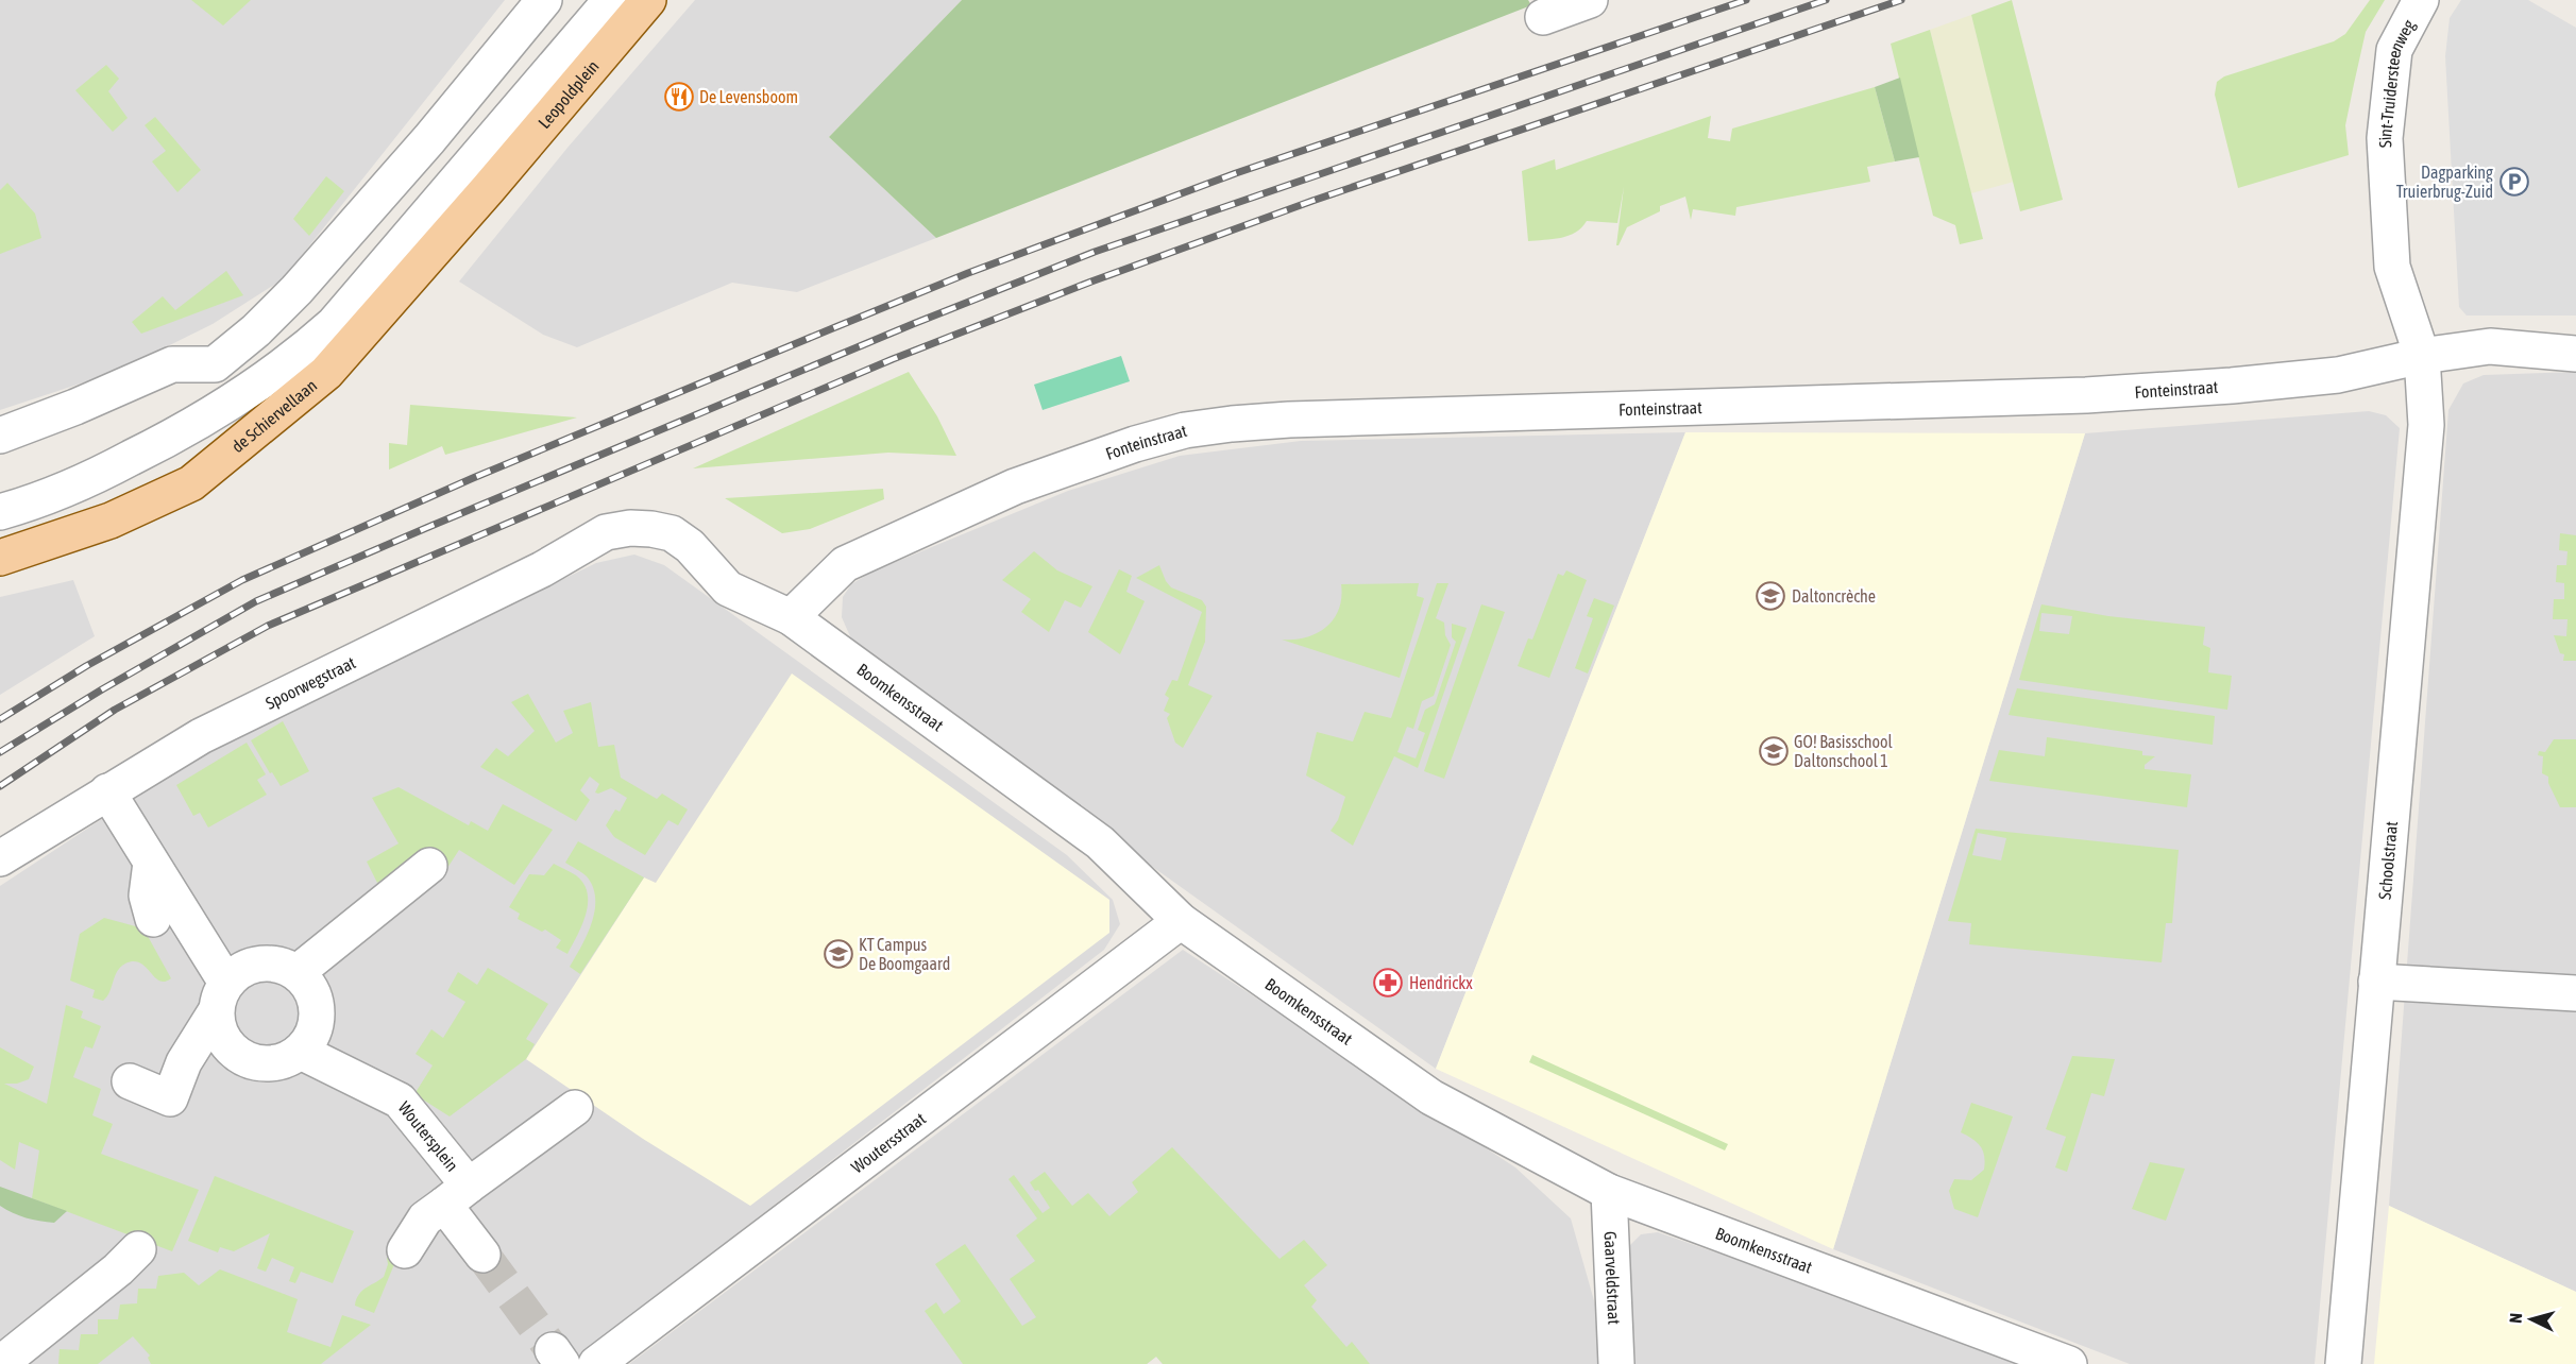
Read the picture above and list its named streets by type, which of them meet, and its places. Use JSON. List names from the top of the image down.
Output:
{
  "streets": {
    "main road": ["Leopoldplein", "de Schiervellaan"],
    "street": [
      "Sint-Truidersteenweg",
      "Fonteinstraat",
      "Spoorwegstraat",
      "Boomkensstraat",
      "Schoolstraat",
      "Woutersplein",
      "Woutersstraat",
      "Gaarveldstraat"
    ]
  },
  "crossings": [
    ["Sint-Truidersteenweg", "Fonteinstraat"],
    ["Sint-Truidersteenweg", "Schoolstraat"],
    ["Leopoldplein", "de Schiervellaan"],
    ["Fonteinstraat", "Boomkensstraat"],
    ["Fonteinstraat", "Schoolstraat"],
    ["Spoorwegstraat", "Boomkensstraat"],
    ["Boomkensstraat", "Woutersstraat"],
    ["Boomkensstraat", "Gaarveldstraat"]
  ],
  "places": {
    "restaurant": ["De Levensboom"],
    "parking": ["Dagparking Truierbrug-Zuid"],
    "school or university": ["Daltoncrèche", "GO! Basisschool Daltonschool 1", "KT Campus De Boomgaard"],
    "pharmacy": ["Hendrickx"]
  },
  "north": "left"
}
